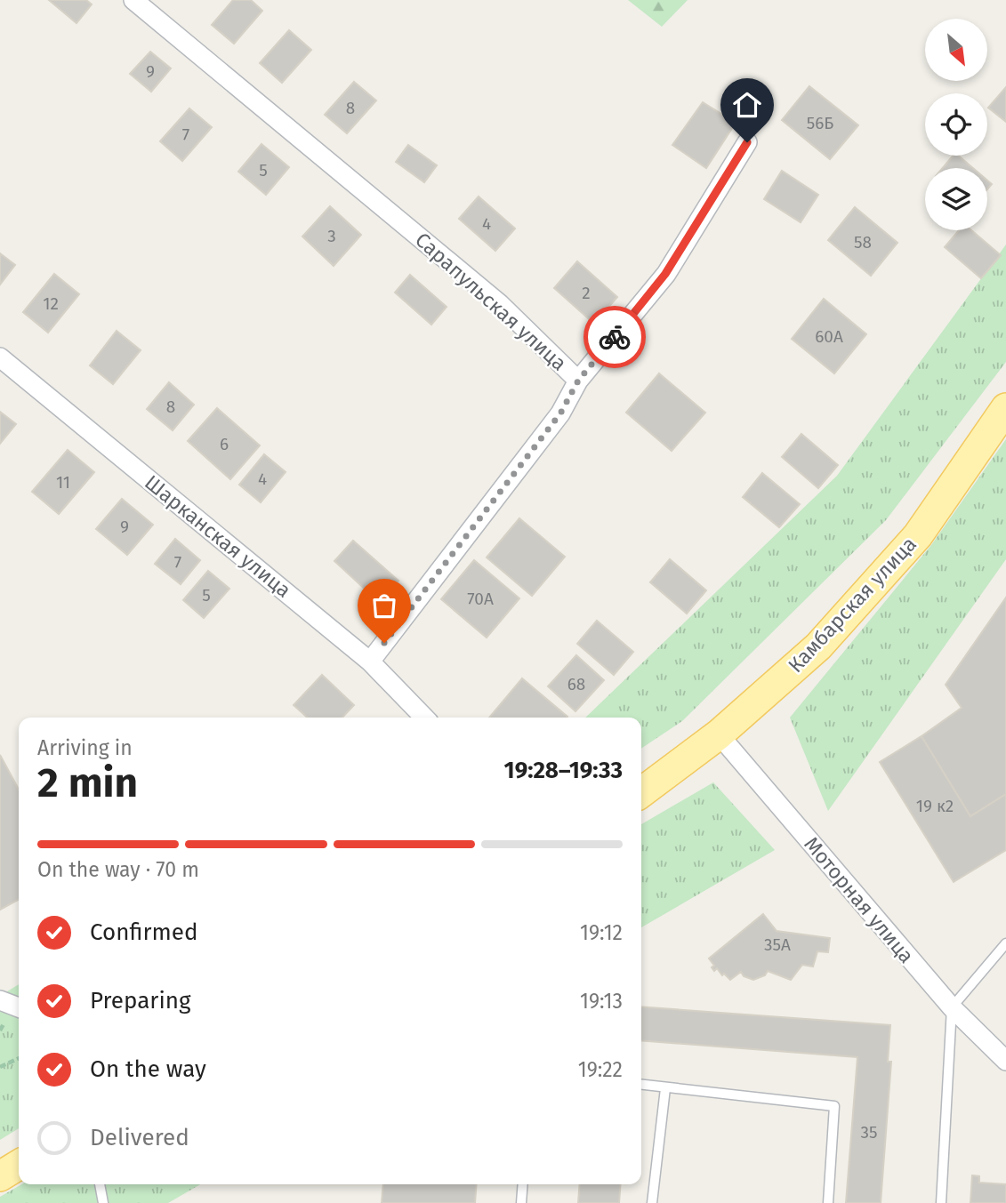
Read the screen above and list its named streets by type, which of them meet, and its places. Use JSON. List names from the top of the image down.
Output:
{
  "streets": {
    "main road": ["Камбарская улица"],
    "street": ["Сарапульская улица", "Шарканская улица", "Моторная улица"]
  },
  "crossings": [
    ["Сарапульская улица", "Шарканская улица"],
    ["Камбарская улица", "Моторная улица"]
  ],
  "house_numbers": [
    "9",
    "8",
    "56Б",
    "7",
    "5",
    "4",
    "3",
    "58",
    "2",
    "12",
    "60А",
    "8",
    "6",
    "4",
    "11",
    "9",
    "7",
    "5",
    "70А",
    "68",
    "19 к2",
    "35А",
    "35"
  ],
  "north": "bottom right",
  "page": {
    "heading": ["2 min", "Arriving in", "19:28–19:33"],
    "bar": "On the way · 70 m",
    "list": [
      ["Confirmed", "19:12"],
      ["Preparing", "19:13"],
      ["On the way", "19:22"],
      "Delivered"
    ]
  }
}
